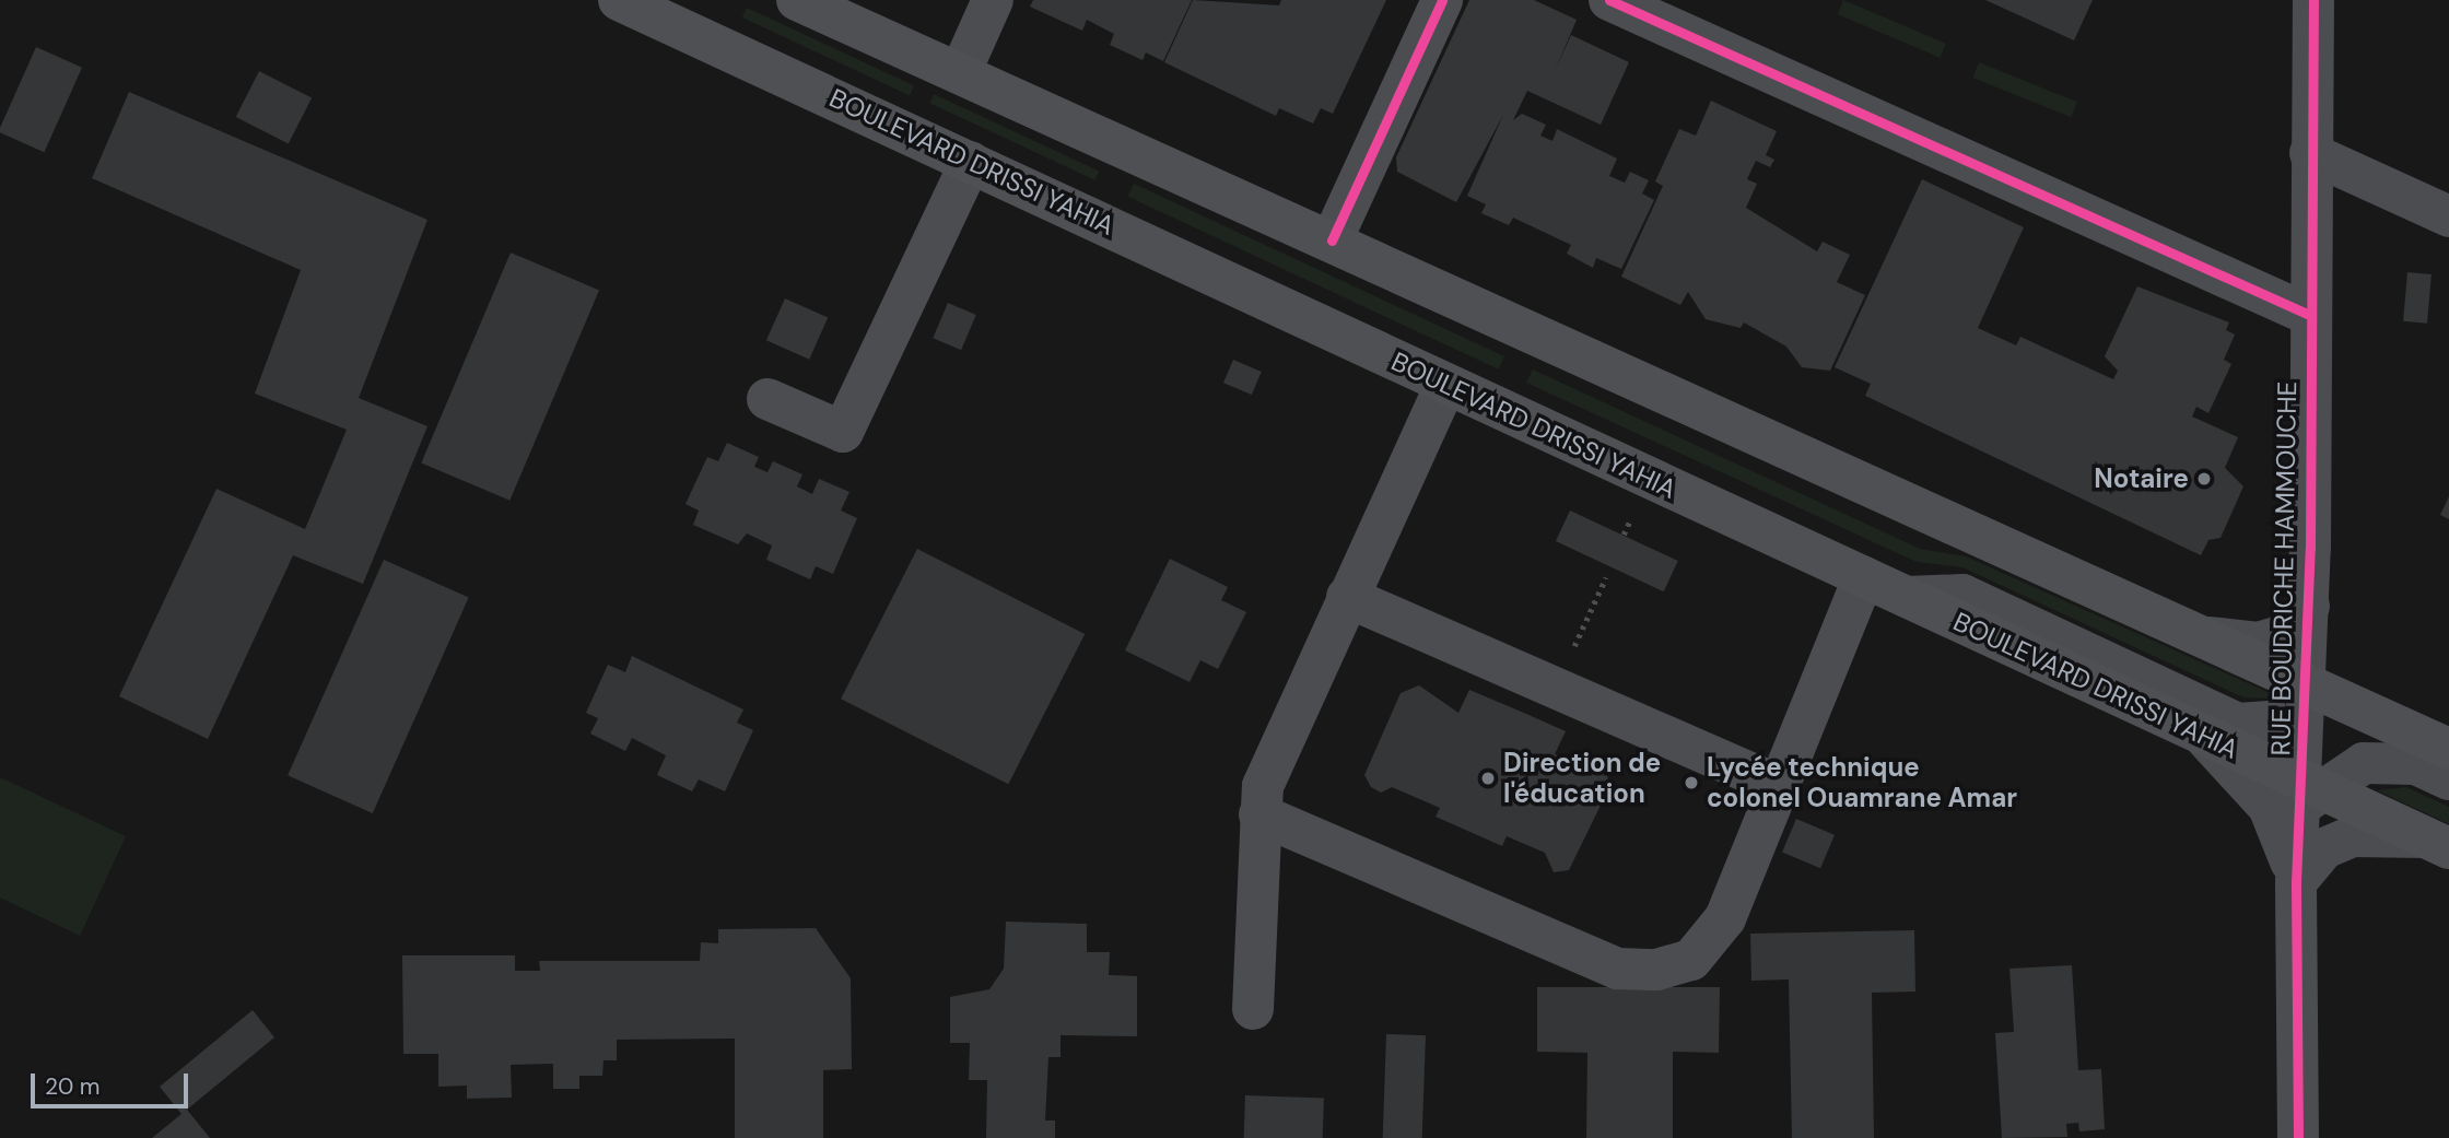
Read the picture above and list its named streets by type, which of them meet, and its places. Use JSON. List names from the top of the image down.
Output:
{
  "streets": {
    "main road": ["BOULEVARD DRISSI YAHIA"],
    "street": ["RUE BOUDRICHE HAMMOUCHE"]
  },
  "crossings": [
    ["BOULEVARD DRISSI YAHIA", "RUE BOUDRICHE HAMMOUCHE"]
  ],
  "places": ["Notaire", "Direction de l'éducation", "Lycée technique colonel Ouamrane Amar"],
  "scale_bar": "20 m"
}
